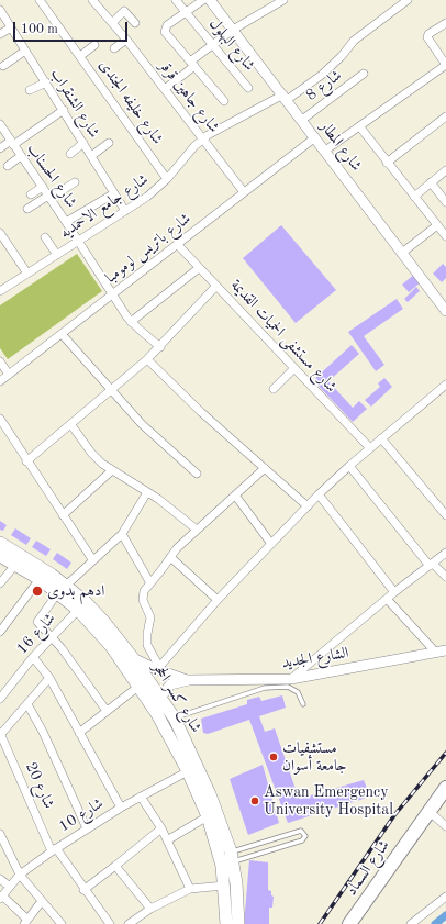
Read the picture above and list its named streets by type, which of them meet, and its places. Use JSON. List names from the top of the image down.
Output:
{
  "streets": {
    "highway": ["شارع السماد"],
    "main road": ["شارع كسر الحجر"],
    "street": [
      "شارع البهلول",
      "شارع 8",
      "شارع جاهين قرقر",
      "شارع خليفه الجندى",
      "شارع الشنقراب",
      "شارع المطار",
      "شارع الحسناب",
      "شارع جامع الاحمديه",
      "شارع باتريس لومومبا",
      "شارع مستشفى الحميات القديمة",
      "شارع 16",
      "الشارع الجديد",
      "شارع 20",
      "شارع 10"
    ]
  },
  "crossings": [
    ["شارع 8", "شارع المطار"],
    ["شارع جاهين قرقر", "شارع جامع الاحمديه"],
    ["شارع جاهين قرقر", "شارع باتريس لومومبا"],
    ["شارع خليفه الجندى", "شارع جامع الاحمديه"],
    ["شارع الشنقراب", "شارع جامع الاحمديه"],
    ["شارع المطار", "شارع جامع الاحمديه"],
    ["شارع المطار", "شارع باتريس لومومبا"],
    ["شارع الحسناب", "شارع جامع الاحمديه"],
    ["شارع الحسناب", "شارع باتريس لومومبا"],
    ["شارع باتريس لومومبا", "شارع مستشفى الحميات القديمة"],
    ["شارع 16", "شارع كسر الحجر"],
    ["الشارع الجديد", "شارع كسر الحجر"],
    ["شارع كسر الحجر", "شارع 10"],
    ["شارع 20", "شارع 10"]
  ],
  "places": ["ادهم بدوى", "مستشفيات جامعة أسوان", "Aswan Emergency University Hospital"],
  "scale_bar": "100 m"
}
